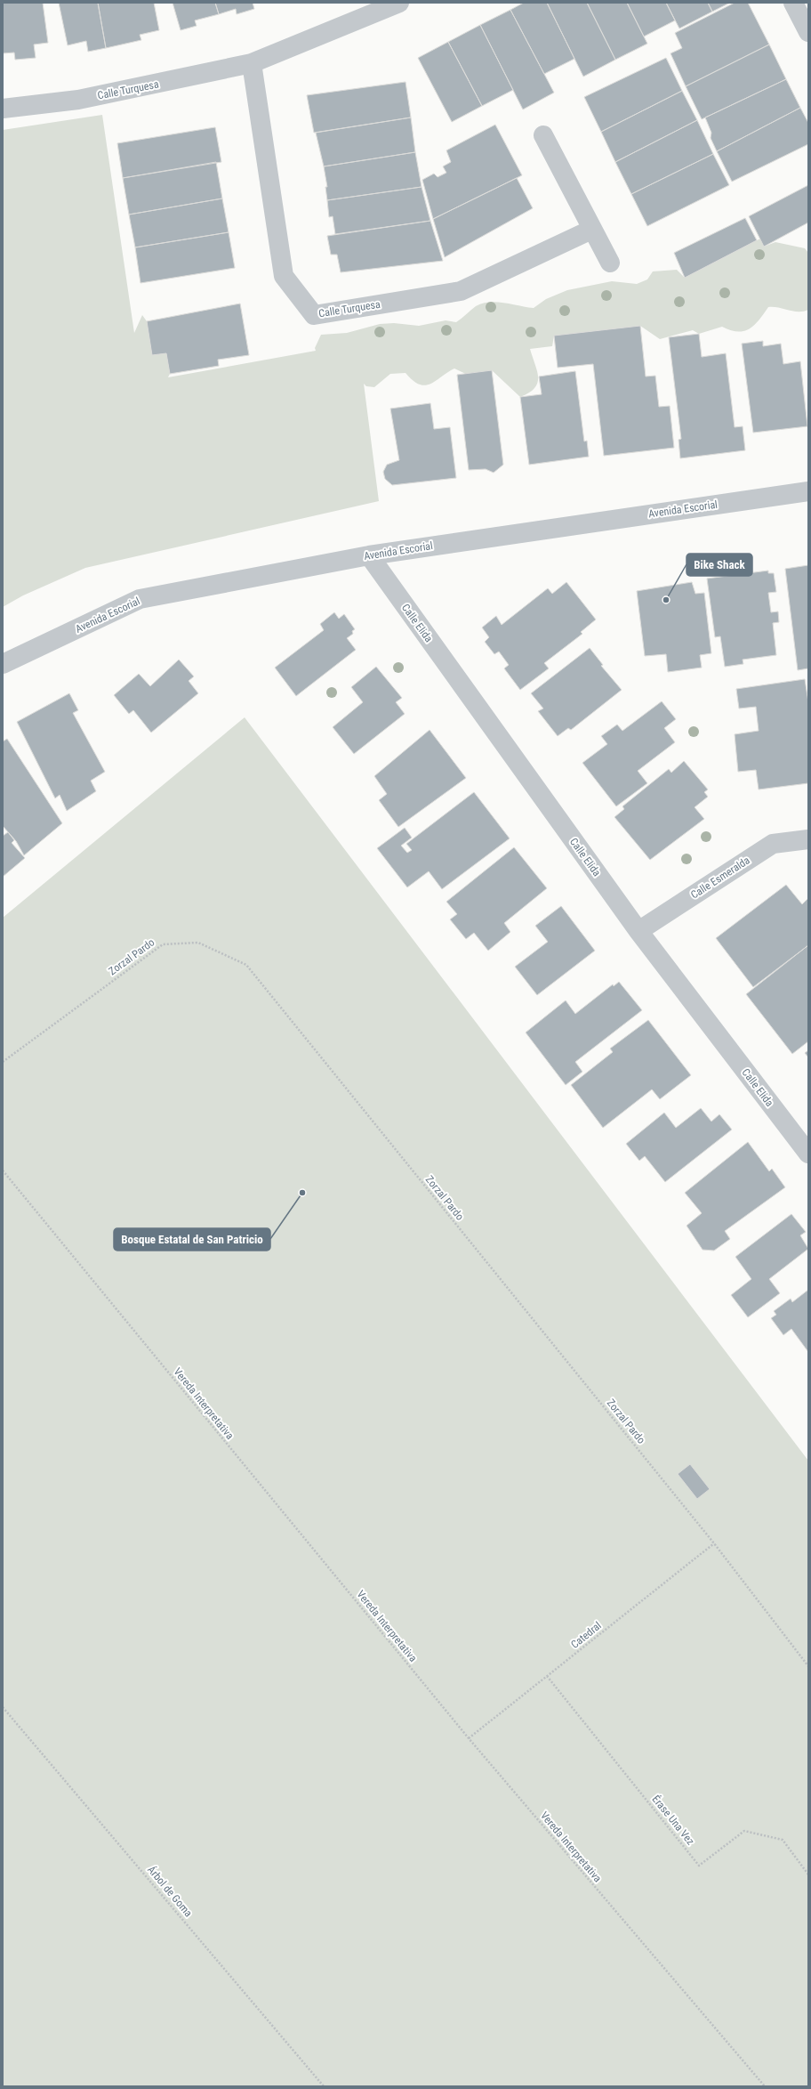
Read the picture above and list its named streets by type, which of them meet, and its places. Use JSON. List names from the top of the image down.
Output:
{
  "streets": {
    "street": [
      "Calle Turquesa",
      "Avenida Escorial",
      "Calle Elida",
      "Calle Esmeralda"
    ],
    "path": [
      "Zorzal Pardo",
      "Vereda Interpretativa",
      "Catedral",
      "Érase Una Vez",
      "Árbol de Goma"
    ]
  },
  "crossings": [
    ["Avenida Escorial", "Calle Elida"],
    ["Calle Elida", "Calle Esmeralda"],
    ["Zorzal Pardo", "Catedral"],
    ["Vereda Interpretativa", "Catedral"],
    ["Catedral", "Érase Una Vez"]
  ],
  "places": ["Bike Shack", "Bosque Estatal de San Patricio"]
}
